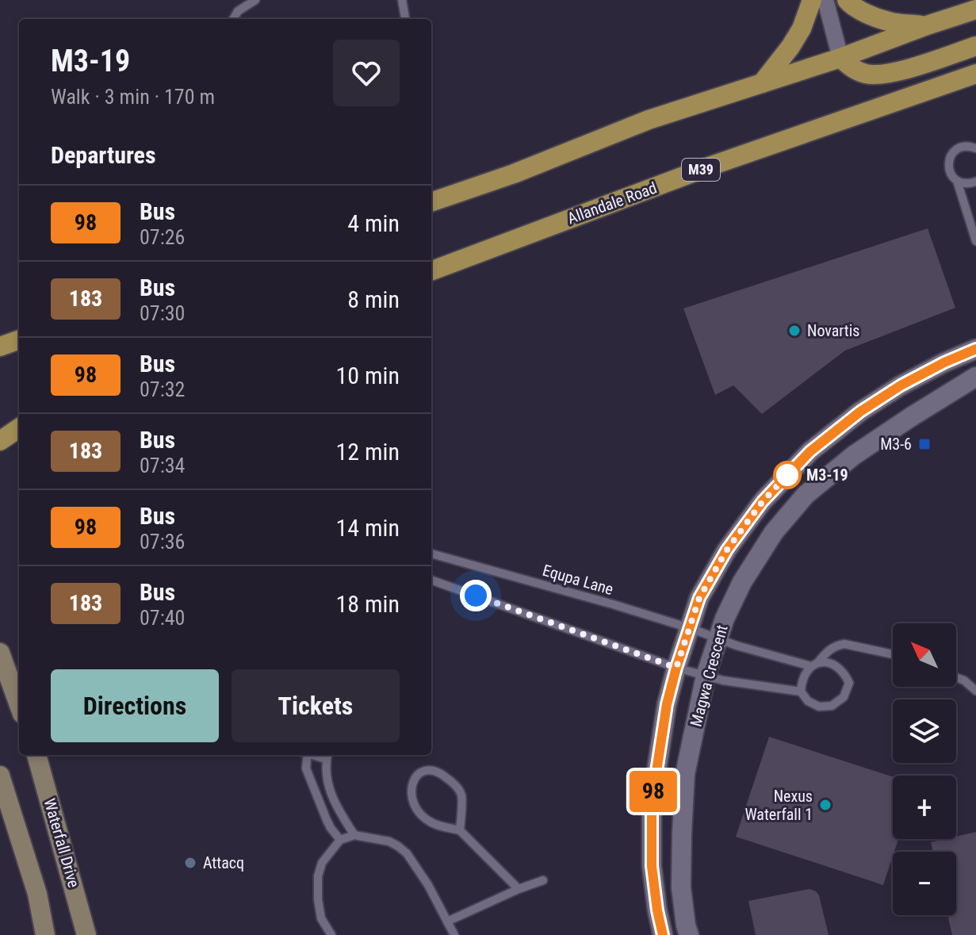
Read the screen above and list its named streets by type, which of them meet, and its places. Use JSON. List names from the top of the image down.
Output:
{
  "streets": {
    "main road": ["M39", "Allandale Road", "Waterfall Drive"],
    "street": ["Magwa Crescent"],
    "lane": ["Equpa Lane"]
  },
  "crossings": [
    ["Equpa Lane", "Magwa Crescent"]
  ],
  "places": {
    "other": [
      "Novartis",
      "M3-19",
      "Nexus Waterfall 1",
      "Attacq"
    ],
    "transit": ["M3-6"]
  },
  "lines": ["bus line 98"],
  "north": "top left",
  "page": {
    "on_map": "98",
    "heading": [
      ["M3-19", "Walk · 3 min · 170 m"],
      "Departures"
    ],
    "list": [
      {
        "mark": "98",
        "name": "Bus",
        "note": "07:26",
        "value": "4 min"
      },
      {
        "mark": "183",
        "name": "Bus",
        "note": "07:30",
        "value": "8 min"
      },
      {
        "mark": "98",
        "name": "Bus",
        "note": "07:32",
        "value": "10 min"
      },
      {
        "mark": "183",
        "name": "Bus",
        "note": "07:34",
        "value": "12 min"
      },
      {
        "mark": "98",
        "name": "Bus",
        "note": "07:36",
        "value": "14 min"
      },
      {
        "mark": "183",
        "name": "Bus",
        "note": "07:40",
        "value": "18 min"
      }
    ],
    "map_buttons": ["+", "−"],
    "buttons": ["Directions", "Tickets"]
  }
}
